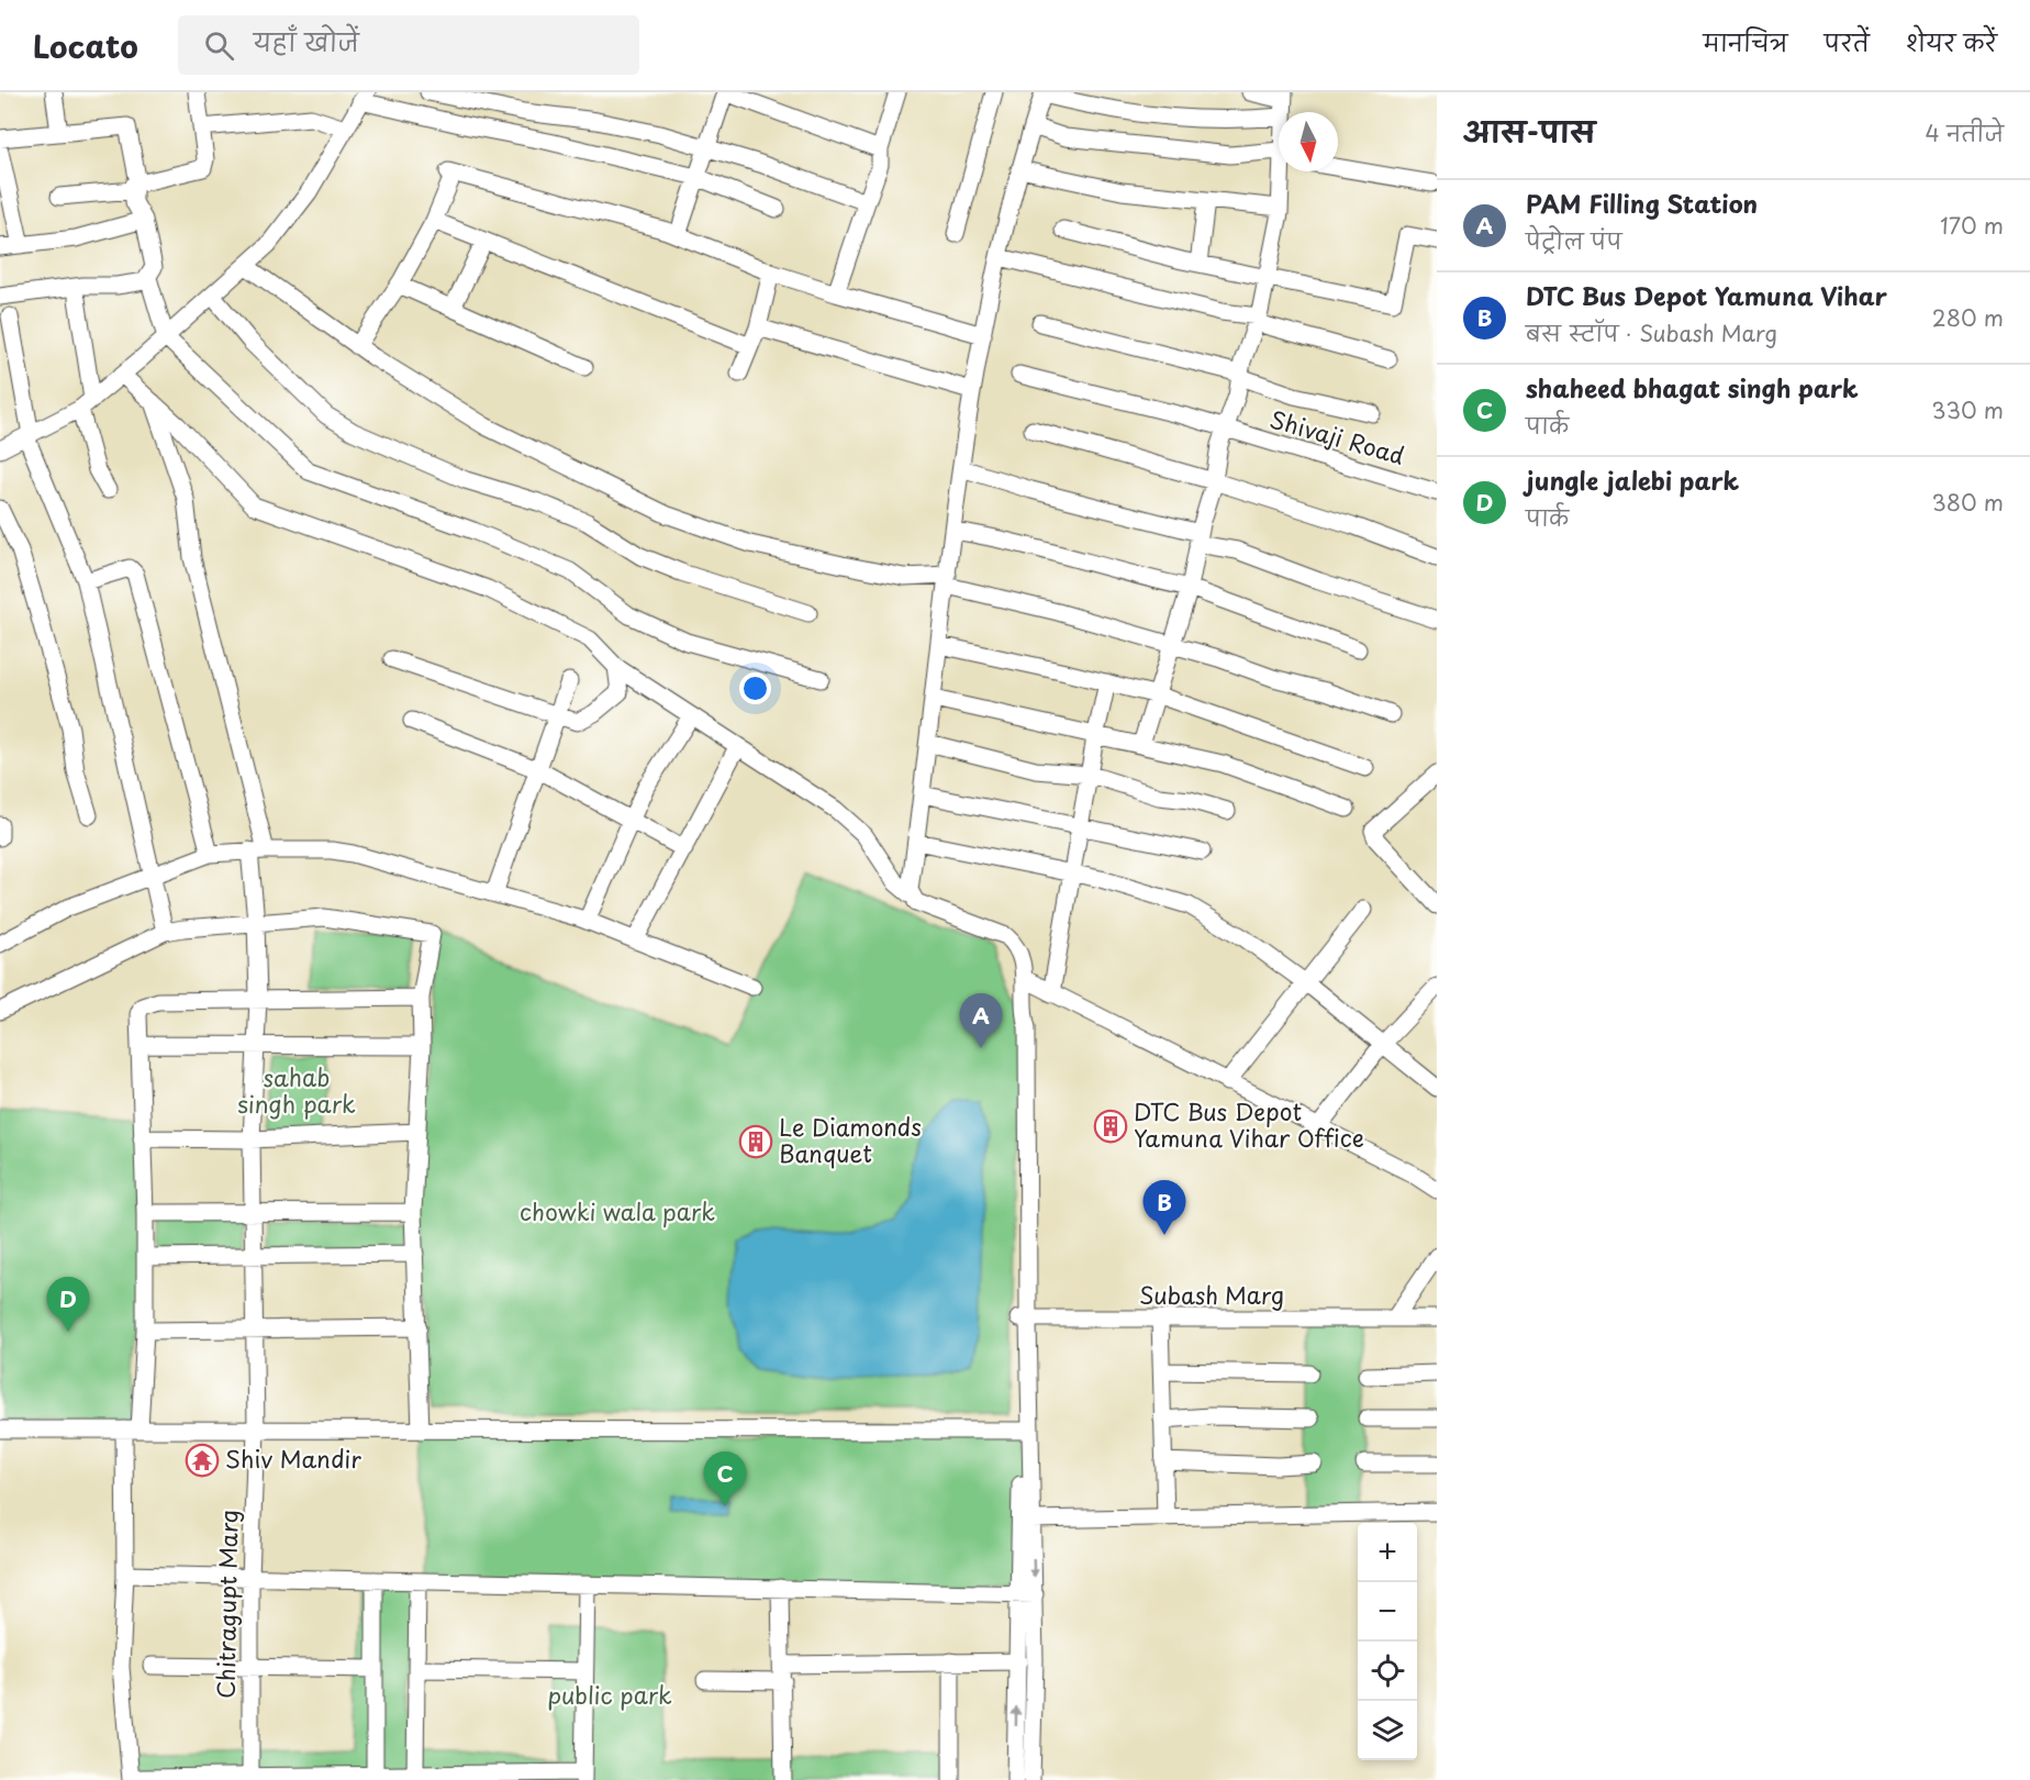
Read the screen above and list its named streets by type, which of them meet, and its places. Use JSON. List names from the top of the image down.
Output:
{
  "streets": {
    "street": ["Shivaji Road", "Subash Marg", "Chitragupt Marg"]
  },
  "parks": ["sahab singh park", "chowki wala park", "public park"],
  "places": {
    "building": ["DTC Bus Depot Yamuna Vihar Office", "Le Diamonds Banquet"],
    "temple": ["Shiv Mandir"]
  },
  "north": "bottom",
  "page": {
    "header": "Locato",
    "search": "यहाँ खोजें",
    "nav": ["मानचित्र", "परतें", "शेयर करें"],
    "heading": ["आस-पास", "4 नतीजे"],
    "list": [
      {
        "mark": "A",
        "name": "PAM Filling Station",
        "note": "पेट्रोल पंप",
        "value": "170 m"
      },
      {
        "mark": "B",
        "name": "DTC Bus Depot Yamuna Vihar",
        "note": "बस स्टॉप · Subash Marg",
        "value": "280 m"
      },
      {
        "mark": "C",
        "name": "shaheed bhagat singh park",
        "note": "पार्क",
        "value": "330 m"
      },
      {
        "mark": "D",
        "name": "jungle jalebi park",
        "note": "पार्क",
        "value": "380 m"
      }
    ],
    "pins": [
      "A",
      "B",
      "D",
      "C"
    ],
    "map_buttons": ["+", "−"]
  }
}
